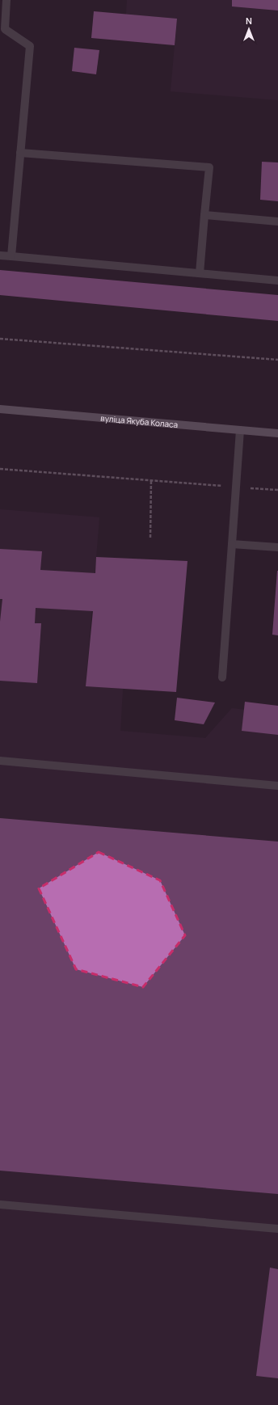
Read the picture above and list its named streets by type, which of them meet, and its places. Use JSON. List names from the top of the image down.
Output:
{
  "streets": {
    "main road": ["вуліца Якуба Коласа"]
  },
  "north": "top"
}
